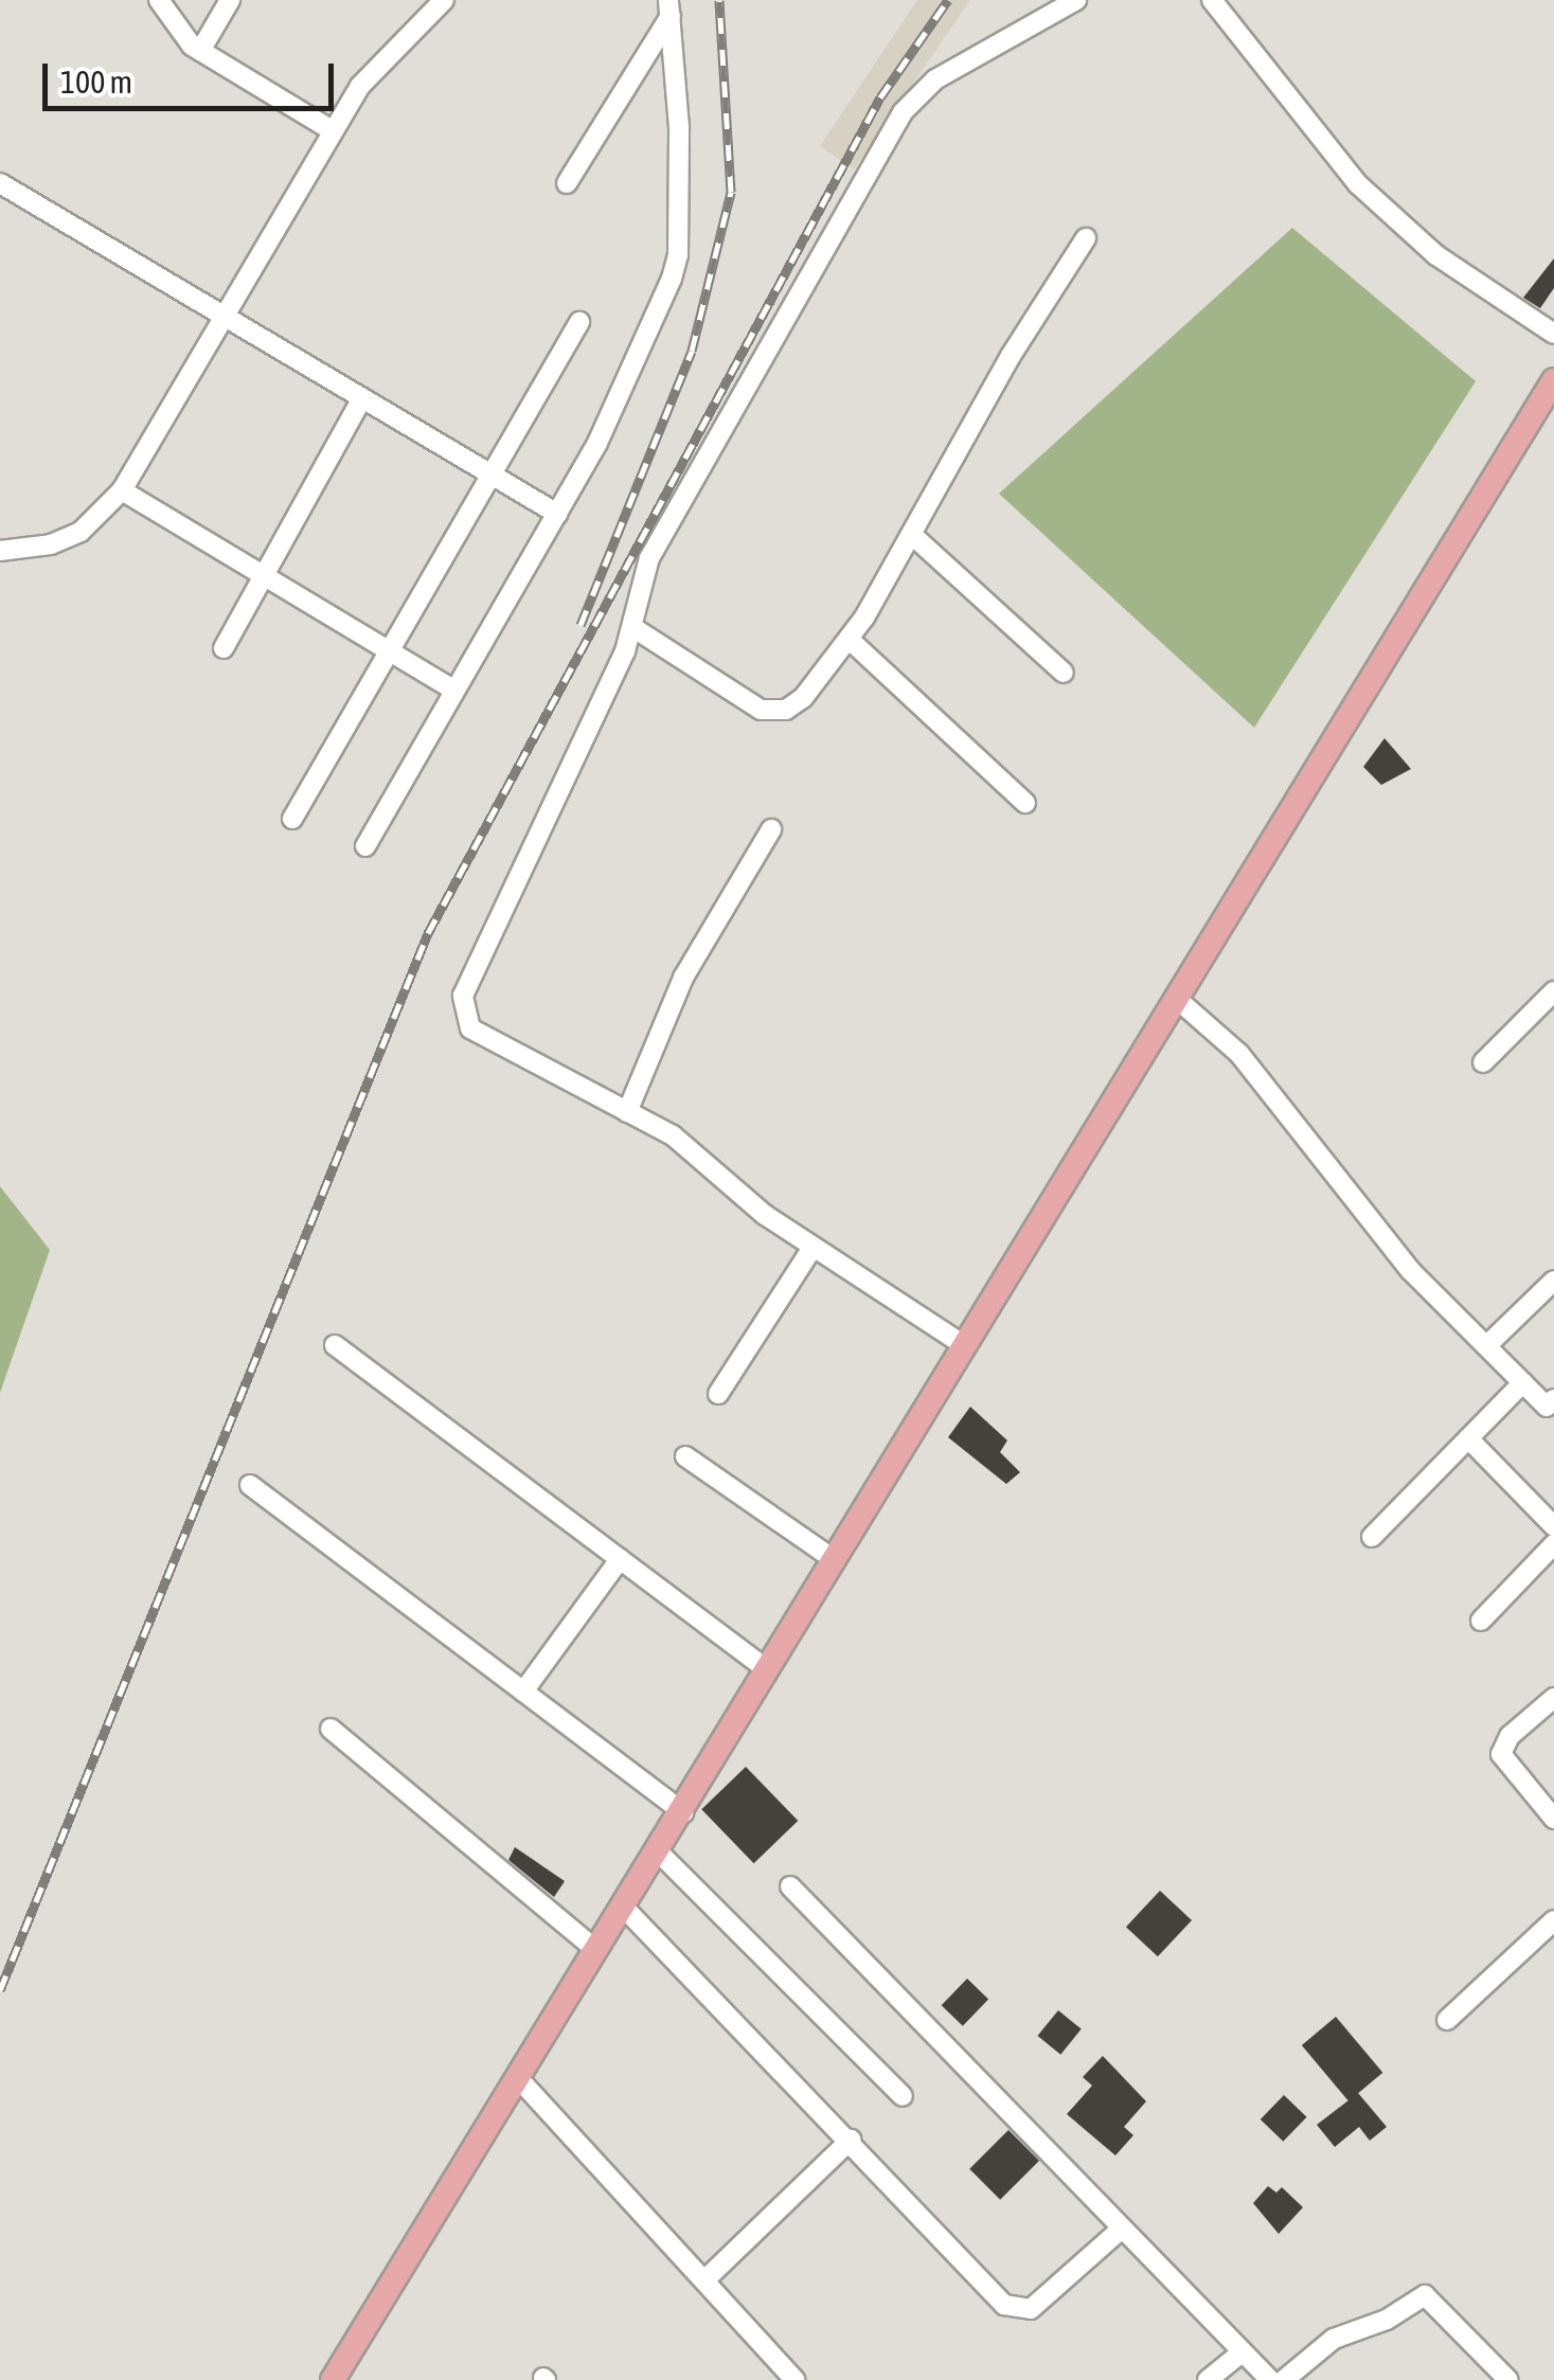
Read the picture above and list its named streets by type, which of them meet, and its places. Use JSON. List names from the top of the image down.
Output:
{
  "scale_bar": "100 m"
}
